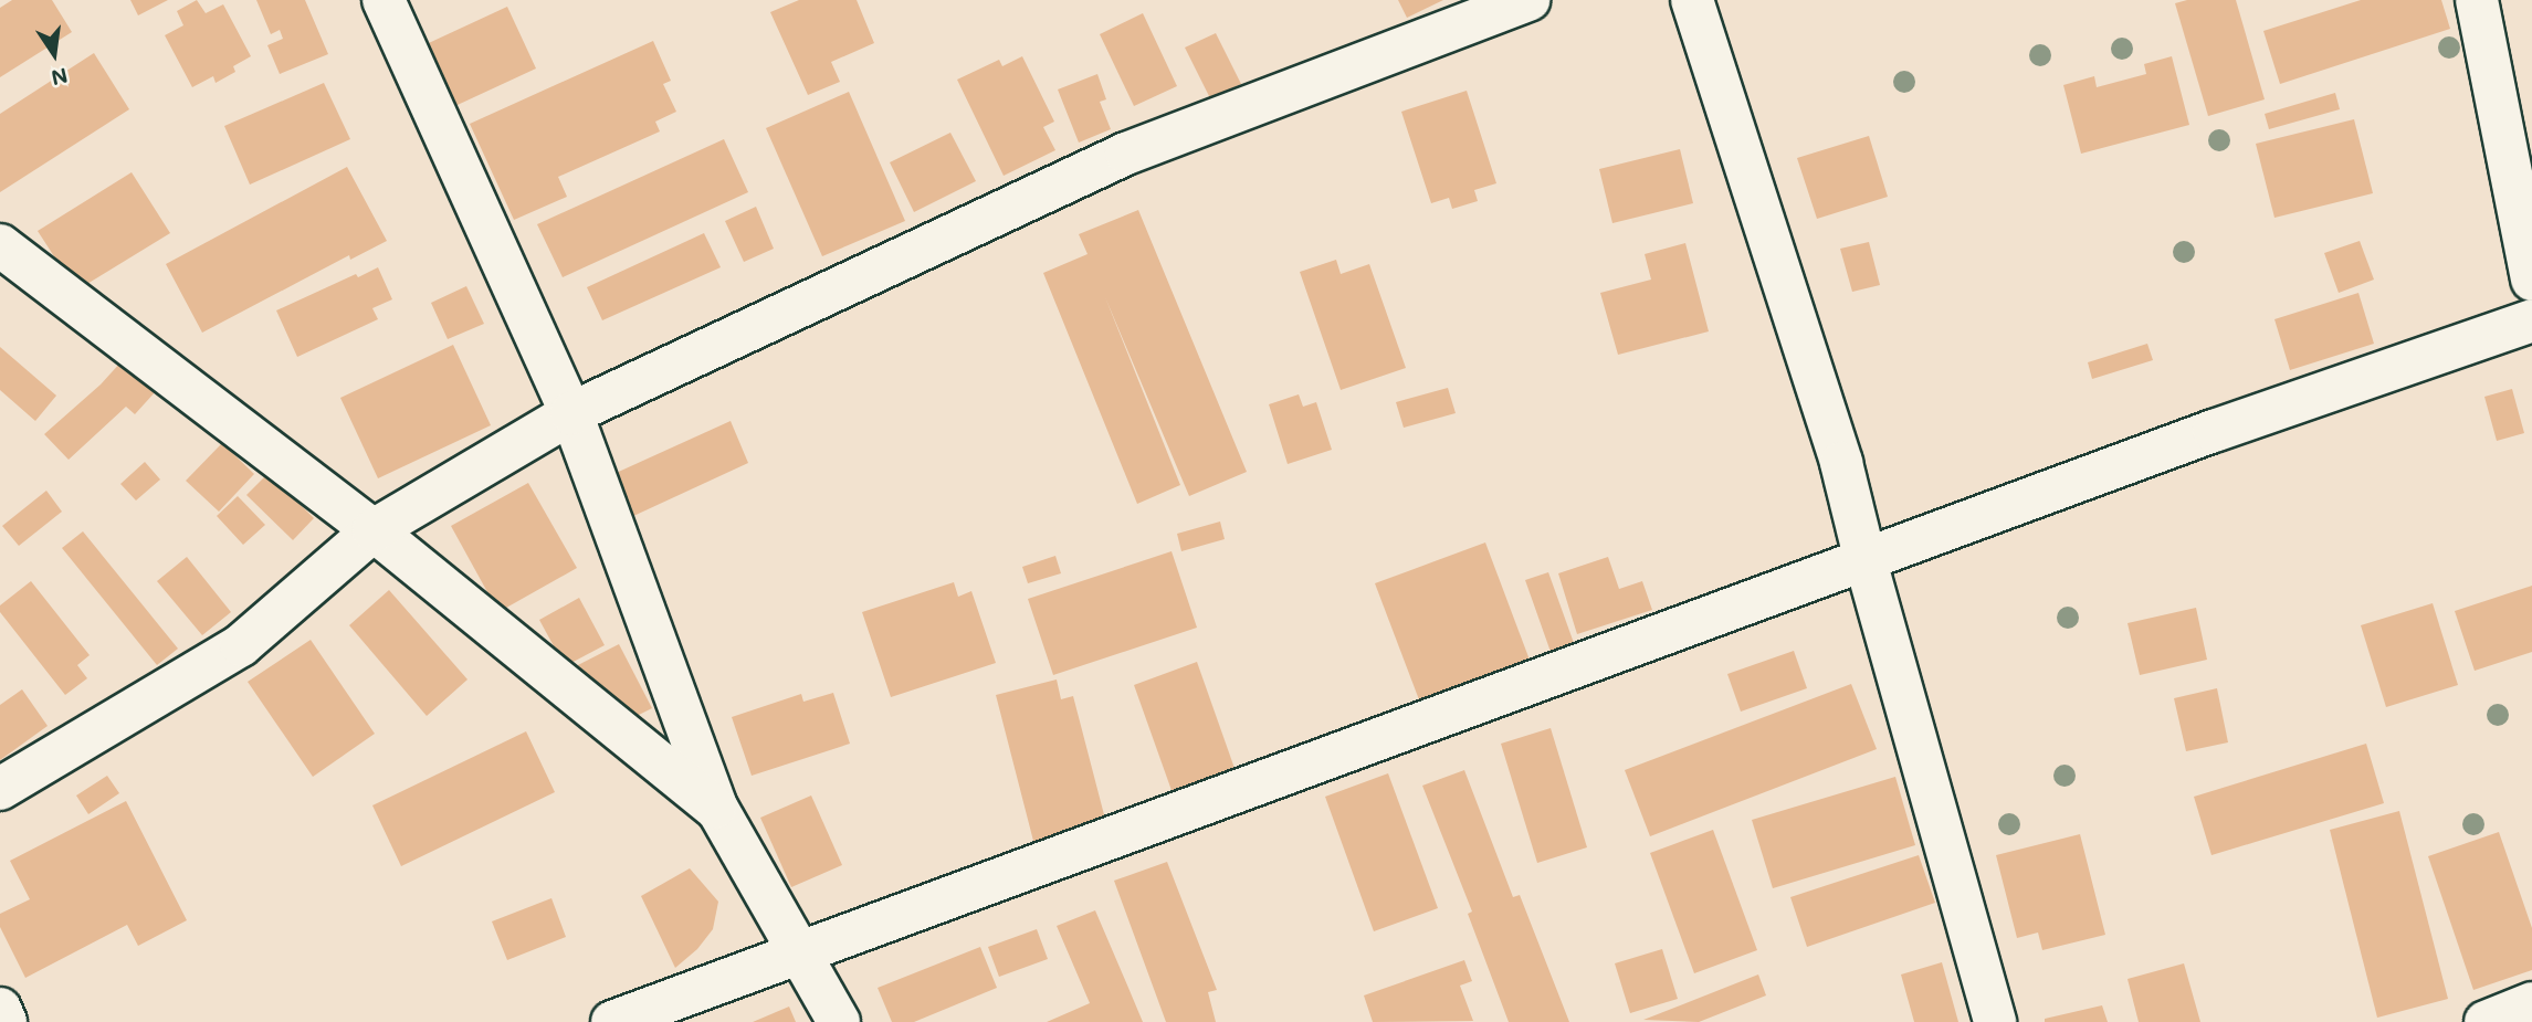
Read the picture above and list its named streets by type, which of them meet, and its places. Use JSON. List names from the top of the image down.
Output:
{
  "north": "bottom"
}
